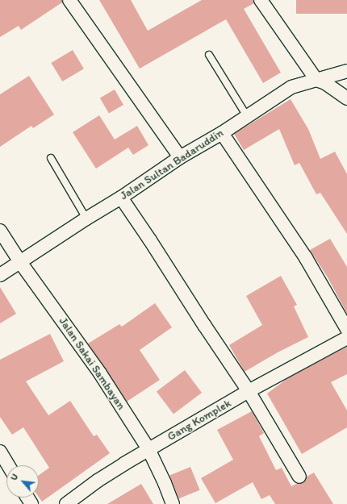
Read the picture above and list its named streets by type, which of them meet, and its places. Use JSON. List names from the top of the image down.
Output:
{
  "streets": {
    "street": ["Jalan Sultan Badaruddin", "Jalan Sakai Sambayan", "Gang Komplek"]
  },
  "crossings": [
    ["Jalan Sultan Badaruddin", "Jalan Sakai Sambayan"],
    ["Jalan Sakai Sambayan", "Gang Komplek"]
  ],
  "north": "top left"
}
